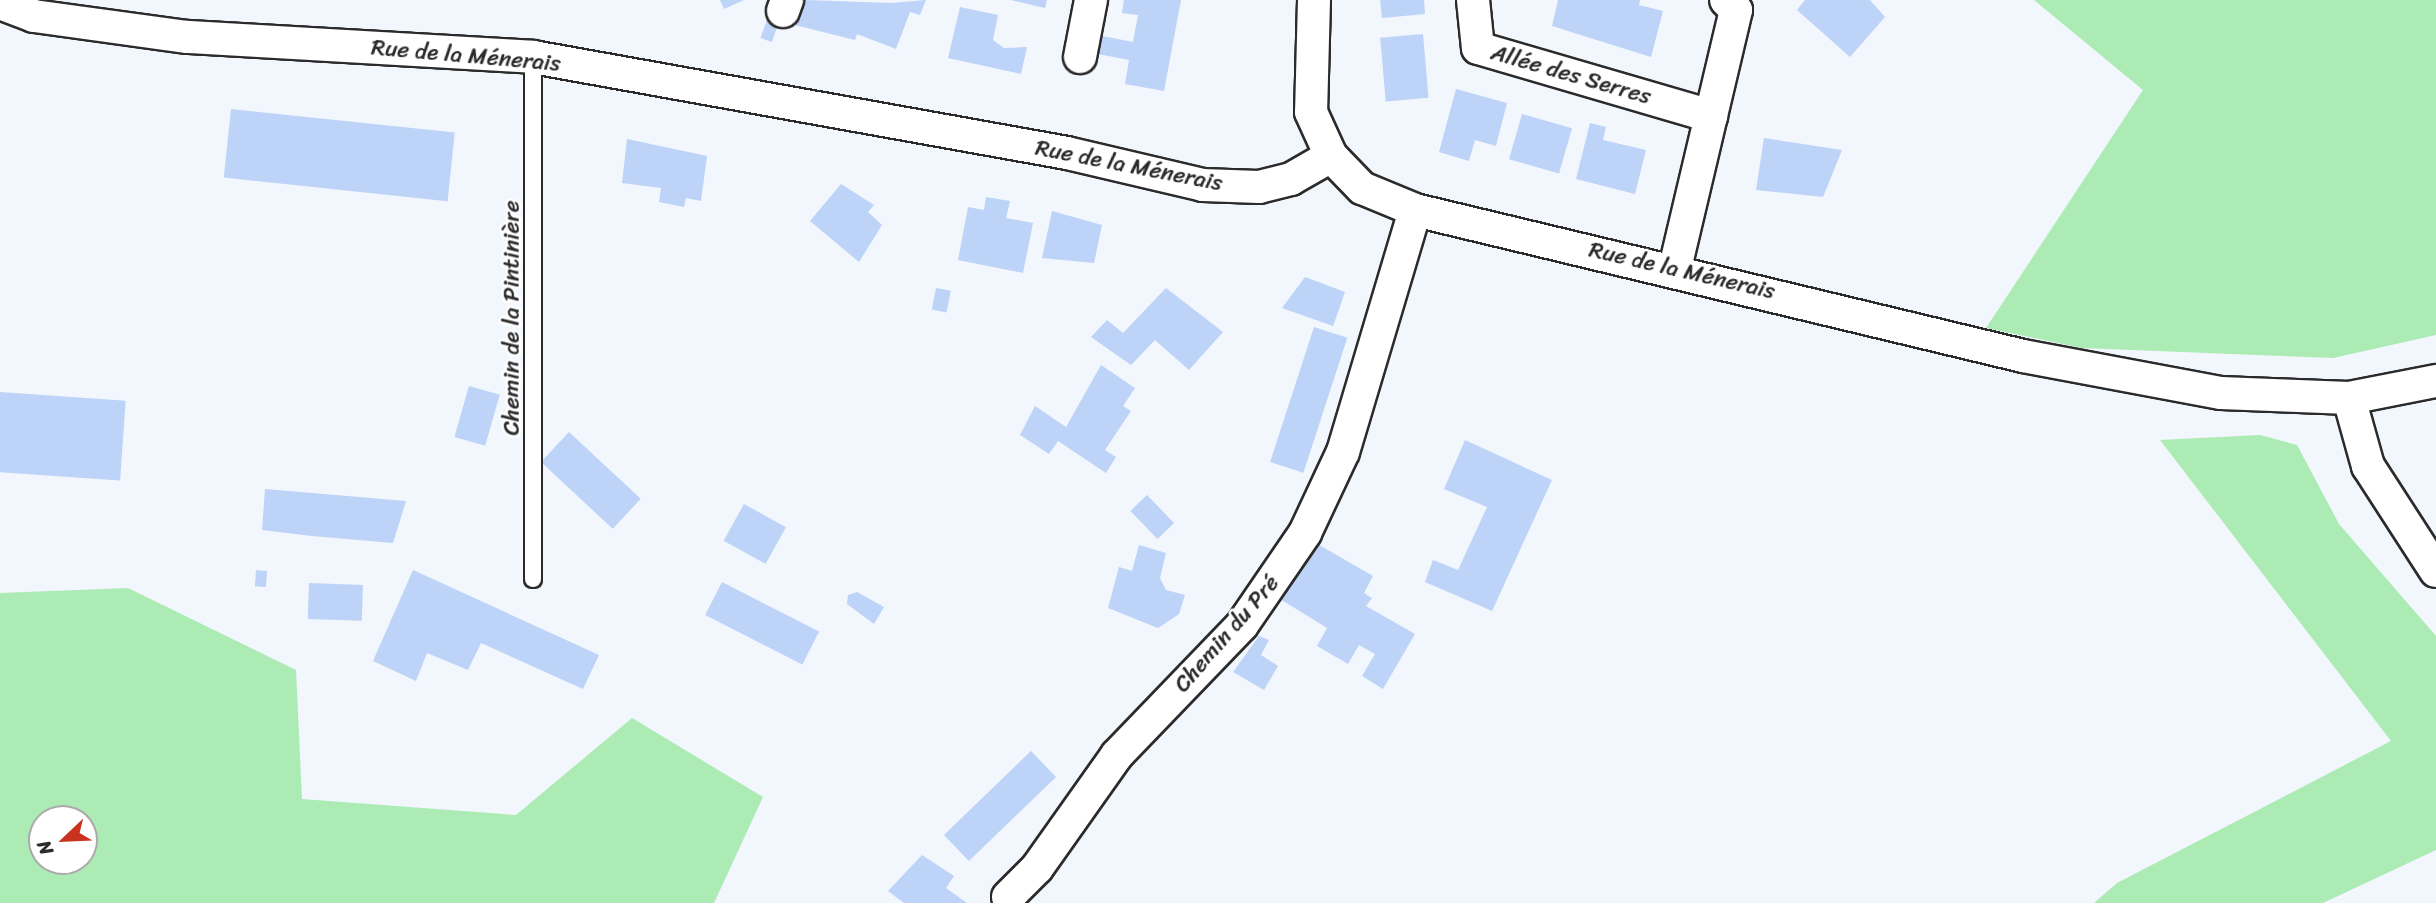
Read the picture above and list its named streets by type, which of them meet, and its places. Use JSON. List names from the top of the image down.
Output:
{
  "streets": {
    "street": ["Rue de la Ménerais", "Allée des Serres", "Chemin du Pré"],
    "lane": ["Chemin de la Pintinière"]
  },
  "crossings": [
    ["Rue de la Ménerais", "Chemin de la Pintinière"],
    ["Rue de la Ménerais", "Chemin du Pré"]
  ],
  "north": "bottom left"
}
